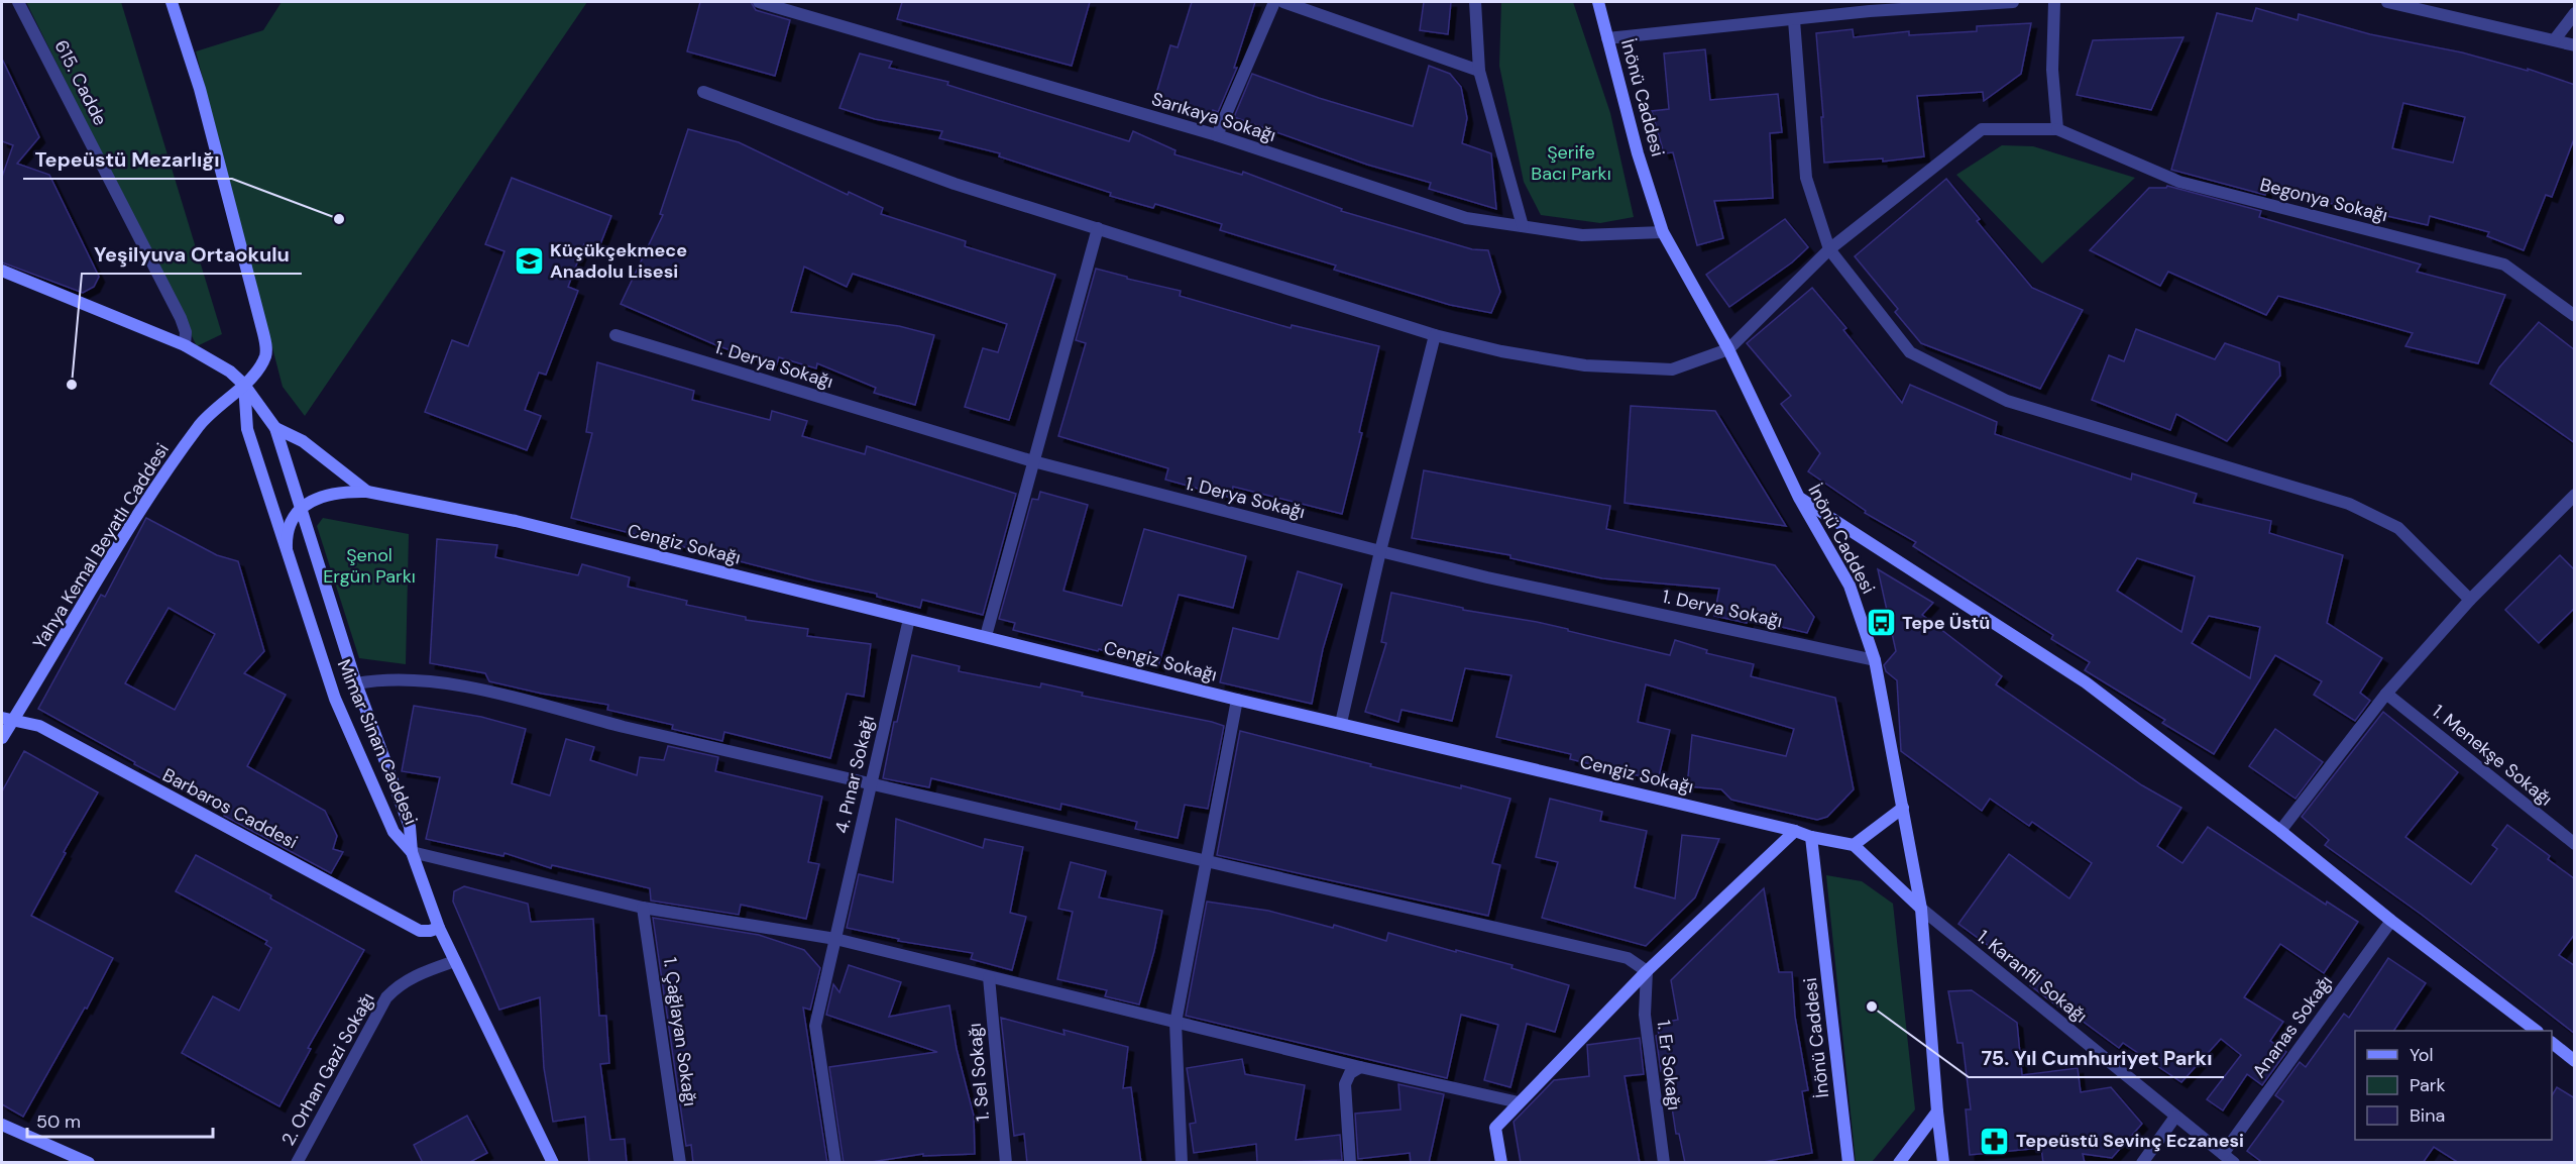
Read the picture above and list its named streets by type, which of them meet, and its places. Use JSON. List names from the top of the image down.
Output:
{
  "streets": {
    "street": [
      "615. Cadde",
      "İnönü Caddesi",
      "Sarıkaya Sokağı",
      "Begonya Sokağı",
      "1. Derya Sokağı",
      "Cengiz Sokağı",
      "Yahya Kemal Beyatlı Caddesi",
      "Mimar Sinan Caddesi",
      "1. Menekşe Sokağı",
      "4. Pınar Sokağı",
      "Barbaros Caddesi",
      "1. Karanfil Sokağı",
      "Ananas Sokağı",
      "1. Çağlayan Sokağı",
      "1. Er Sokağı",
      "2. Orhan Gazi Sokağı",
      "1. Sel Sokağı"
    ]
  },
  "crossings": [
    ["İnönü Caddesi", "Sarıkaya Sokağı"],
    ["İnönü Caddesi", "1. Derya Sokağı"],
    ["İnönü Caddesi", "Cengiz Sokağı"],
    ["İnönü Caddesi", "1. Karanfil Sokağı"],
    ["Cengiz Sokağı", "4. Pınar Sokağı"],
    ["Yahya Kemal Beyatlı Caddesi", "Mimar Sinan Caddesi"],
    ["Yahya Kemal Beyatlı Caddesi", "Barbaros Caddesi"],
    ["Mimar Sinan Caddesi", "Barbaros Caddesi"],
    ["Mimar Sinan Caddesi", "2. Orhan Gazi Sokağı"],
    ["1. Karanfil Sokağı", "Ananas Sokağı"]
  ],
  "parks": ["Şerife Bacı Parkı", "Şenol Ergün Parkı"],
  "places": {
    "other": ["Tepeüstü Mezarlığı", "Yeşilyuva Ortaokulu", "75. Yıl Cumhuriyet Parkı"],
    "school or university": ["Küçükçekmece Anadolu Lisesi"],
    "bus stop": ["Tepe Üstü"],
    "pharmacy": ["Tepeüstü Sevinç Eczanesi"]
  },
  "legend": ["Yol", "Park", "Bina"],
  "scale_bar": "50 m"
}
